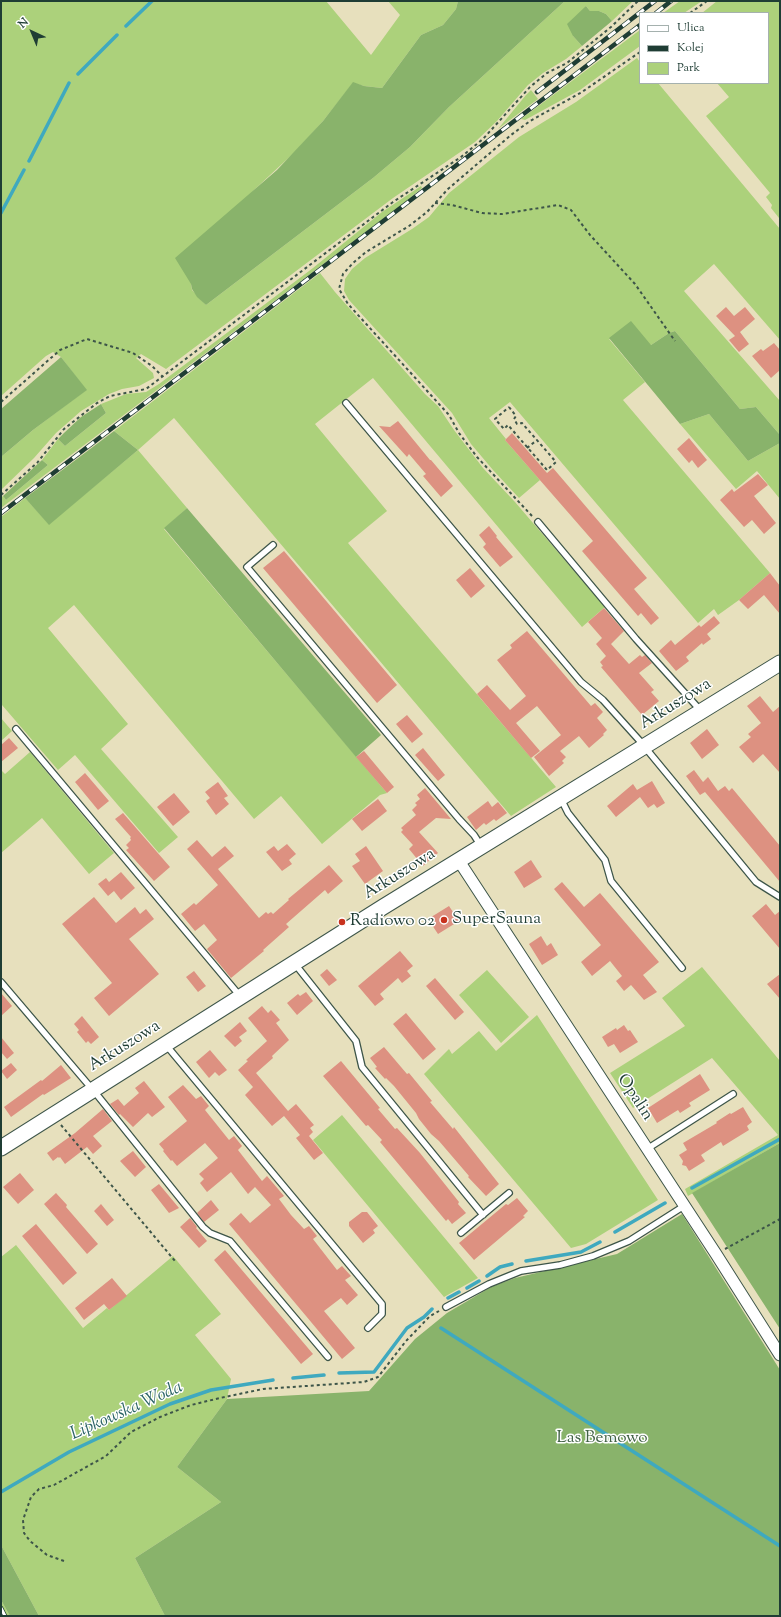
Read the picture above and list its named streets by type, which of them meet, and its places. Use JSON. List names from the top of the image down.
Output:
{
  "streets": {
    "main road": ["Arkuszowa"],
    "street": ["Opalin"]
  },
  "crossings": [
    ["Arkuszowa", "Opalin"]
  ],
  "water": ["Lipkowska Woda"],
  "parks": ["Las Bemowo"],
  "places": ["SuperSauna", "Radiowo 02"],
  "legend": ["Ulica", "Kolej", "Park"],
  "north": "top left"
}
